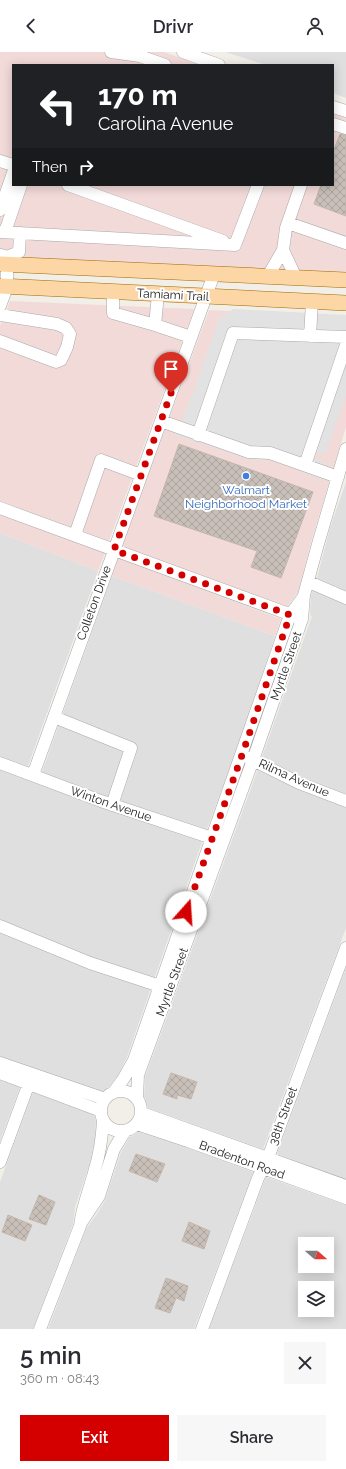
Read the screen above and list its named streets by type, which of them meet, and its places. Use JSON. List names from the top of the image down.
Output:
{
  "streets": {
    "main road": ["Tamiami Trail"],
    "street": [
      "Colleton Drive",
      "Myrtle Street",
      "Rilma Avenue",
      "Winton Avenue",
      "38th Street",
      "Bradenton Road"
    ]
  },
  "crossings": [
    ["Tamiami Trail", "Colleton Drive"],
    ["Colleton Drive", "Winton Avenue"],
    ["Myrtle Street", "Rilma Avenue"],
    ["Myrtle Street", "Winton Avenue"],
    ["Myrtle Street", "Bradenton Road"],
    ["38th Street", "Bradenton Road"]
  ],
  "places": ["Walmart Neighborhood Market"],
  "north": "right",
  "page": {
    "header": "Drivr",
    "turn": ["170 m", "Carolina Avenue"],
    "then": "Then",
    "heading": ["5 min", "360 m · 08:43"],
    "buttons": ["Exit", "Share"]
  }
}
